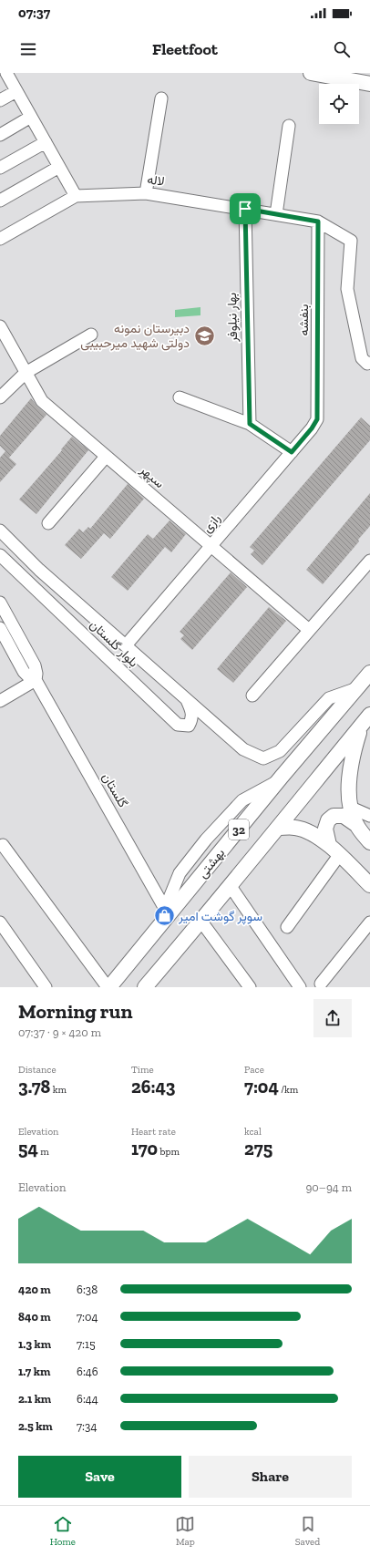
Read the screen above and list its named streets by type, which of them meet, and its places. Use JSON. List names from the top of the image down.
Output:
{
  "streets": {
    "main road": ["32", "بهشتی"],
    "street": [
      "لاله",
      "بهار نیلوفر",
      "بنفشه",
      "سپهر",
      "رازی",
      "بلوار گلستان",
      "گلستان"
    ]
  },
  "crossings": [
    ["لاله", "بهار نیلوفر"],
    ["لاله", "بنفشه"],
    ["بنفشه", "رازی"],
    ["سپهر", "رازی"],
    ["رازی", "بلوار گلستان"],
    ["بلوار گلستان", "بهشتی"],
    ["گلستان", "بهشتی"]
  ],
  "places": {
    "school or university": ["دبیرستان نمونه دولتی شهید میرحبیبی"],
    "shop": ["سوپر گوشت امیر"]
  },
  "page": {
    "status": "07:37",
    "header": "Fleetfoot",
    "heading": ["Morning run", "07:37 · 9 × 420 m"],
    "stats": [
      ["Distance", "3.78 km"],
      ["Time", "26:43"],
      ["Pace", "7:04 /km"],
      ["Elevation", "54 m"],
      ["Heart rate", "170 bpm"],
      ["kcal", "275"]
    ],
    "chart": ["Elevation", "90–94 m"],
    "list": [
      {
        "name": "420 m",
        "note": "6:38"
      },
      {
        "name": "840 m",
        "note": "7:04"
      },
      {
        "name": "1.3 km",
        "note": "7:15"
      },
      {
        "name": "1.7 km",
        "note": "6:46"
      },
      {
        "name": "2.1 km",
        "note": "6:44"
      },
      {
        "name": "2.5 km",
        "note": "7:34"
      }
    ],
    "buttons": ["Save", "Share"],
    "tabs": ["Home", "Map", "Saved"]
  }
}
